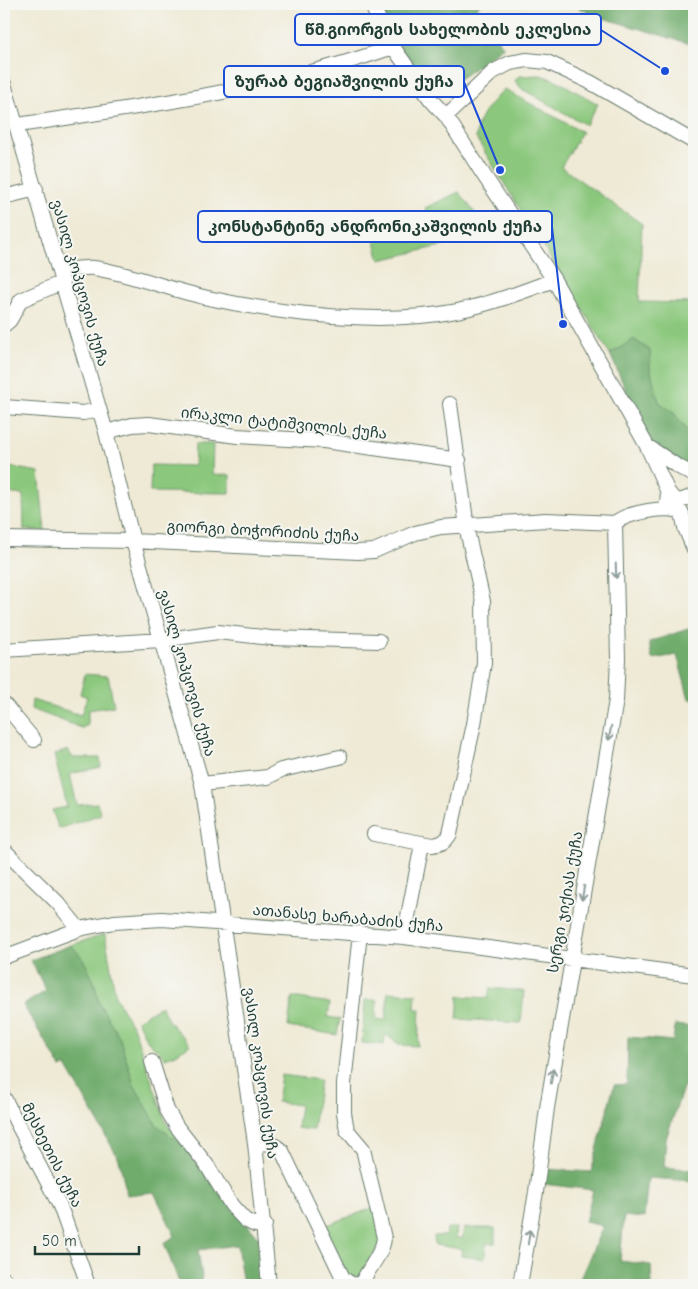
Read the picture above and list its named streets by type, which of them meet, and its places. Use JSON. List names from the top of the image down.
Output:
{
  "streets": {
    "street": [
      "ვასილ კოპცოვის ქუჩა",
      "ირაკლი ტატიშვილის ქუჩა",
      "გიორგი ბოჭორიძის ქუჩა",
      "სერგი ჯიქიას ქუჩა",
      "ათანასე ხარაბაძის ქუჩა",
      "მესხეთის ქუჩა"
    ]
  },
  "crossings": [
    ["ვასილ კოპცოვის ქუჩა", "ირაკლი ტატიშვილის ქუჩა"],
    ["ვასილ კოპცოვის ქუჩა", "გიორგი ბოჭორიძის ქუჩა"],
    ["ვასილ კოპცოვის ქუჩა", "ათანასე ხარაბაძის ქუჩა"],
    ["გიორგი ბოჭორიძის ქუჩა", "სერგი ჯიქიას ქუჩა"],
    ["სერგი ჯიქიას ქუჩა", "ათანასე ხარაბაძის ქუჩა"]
  ],
  "places": ["წმ.გიორგის სახელობის ეკლესია", "ზურაბ ბეგიაშვილის ქუჩა", "კონსტანტინე ანდრონიკაშვილის ქუჩა"],
  "scale_bar": "50 m"
}
